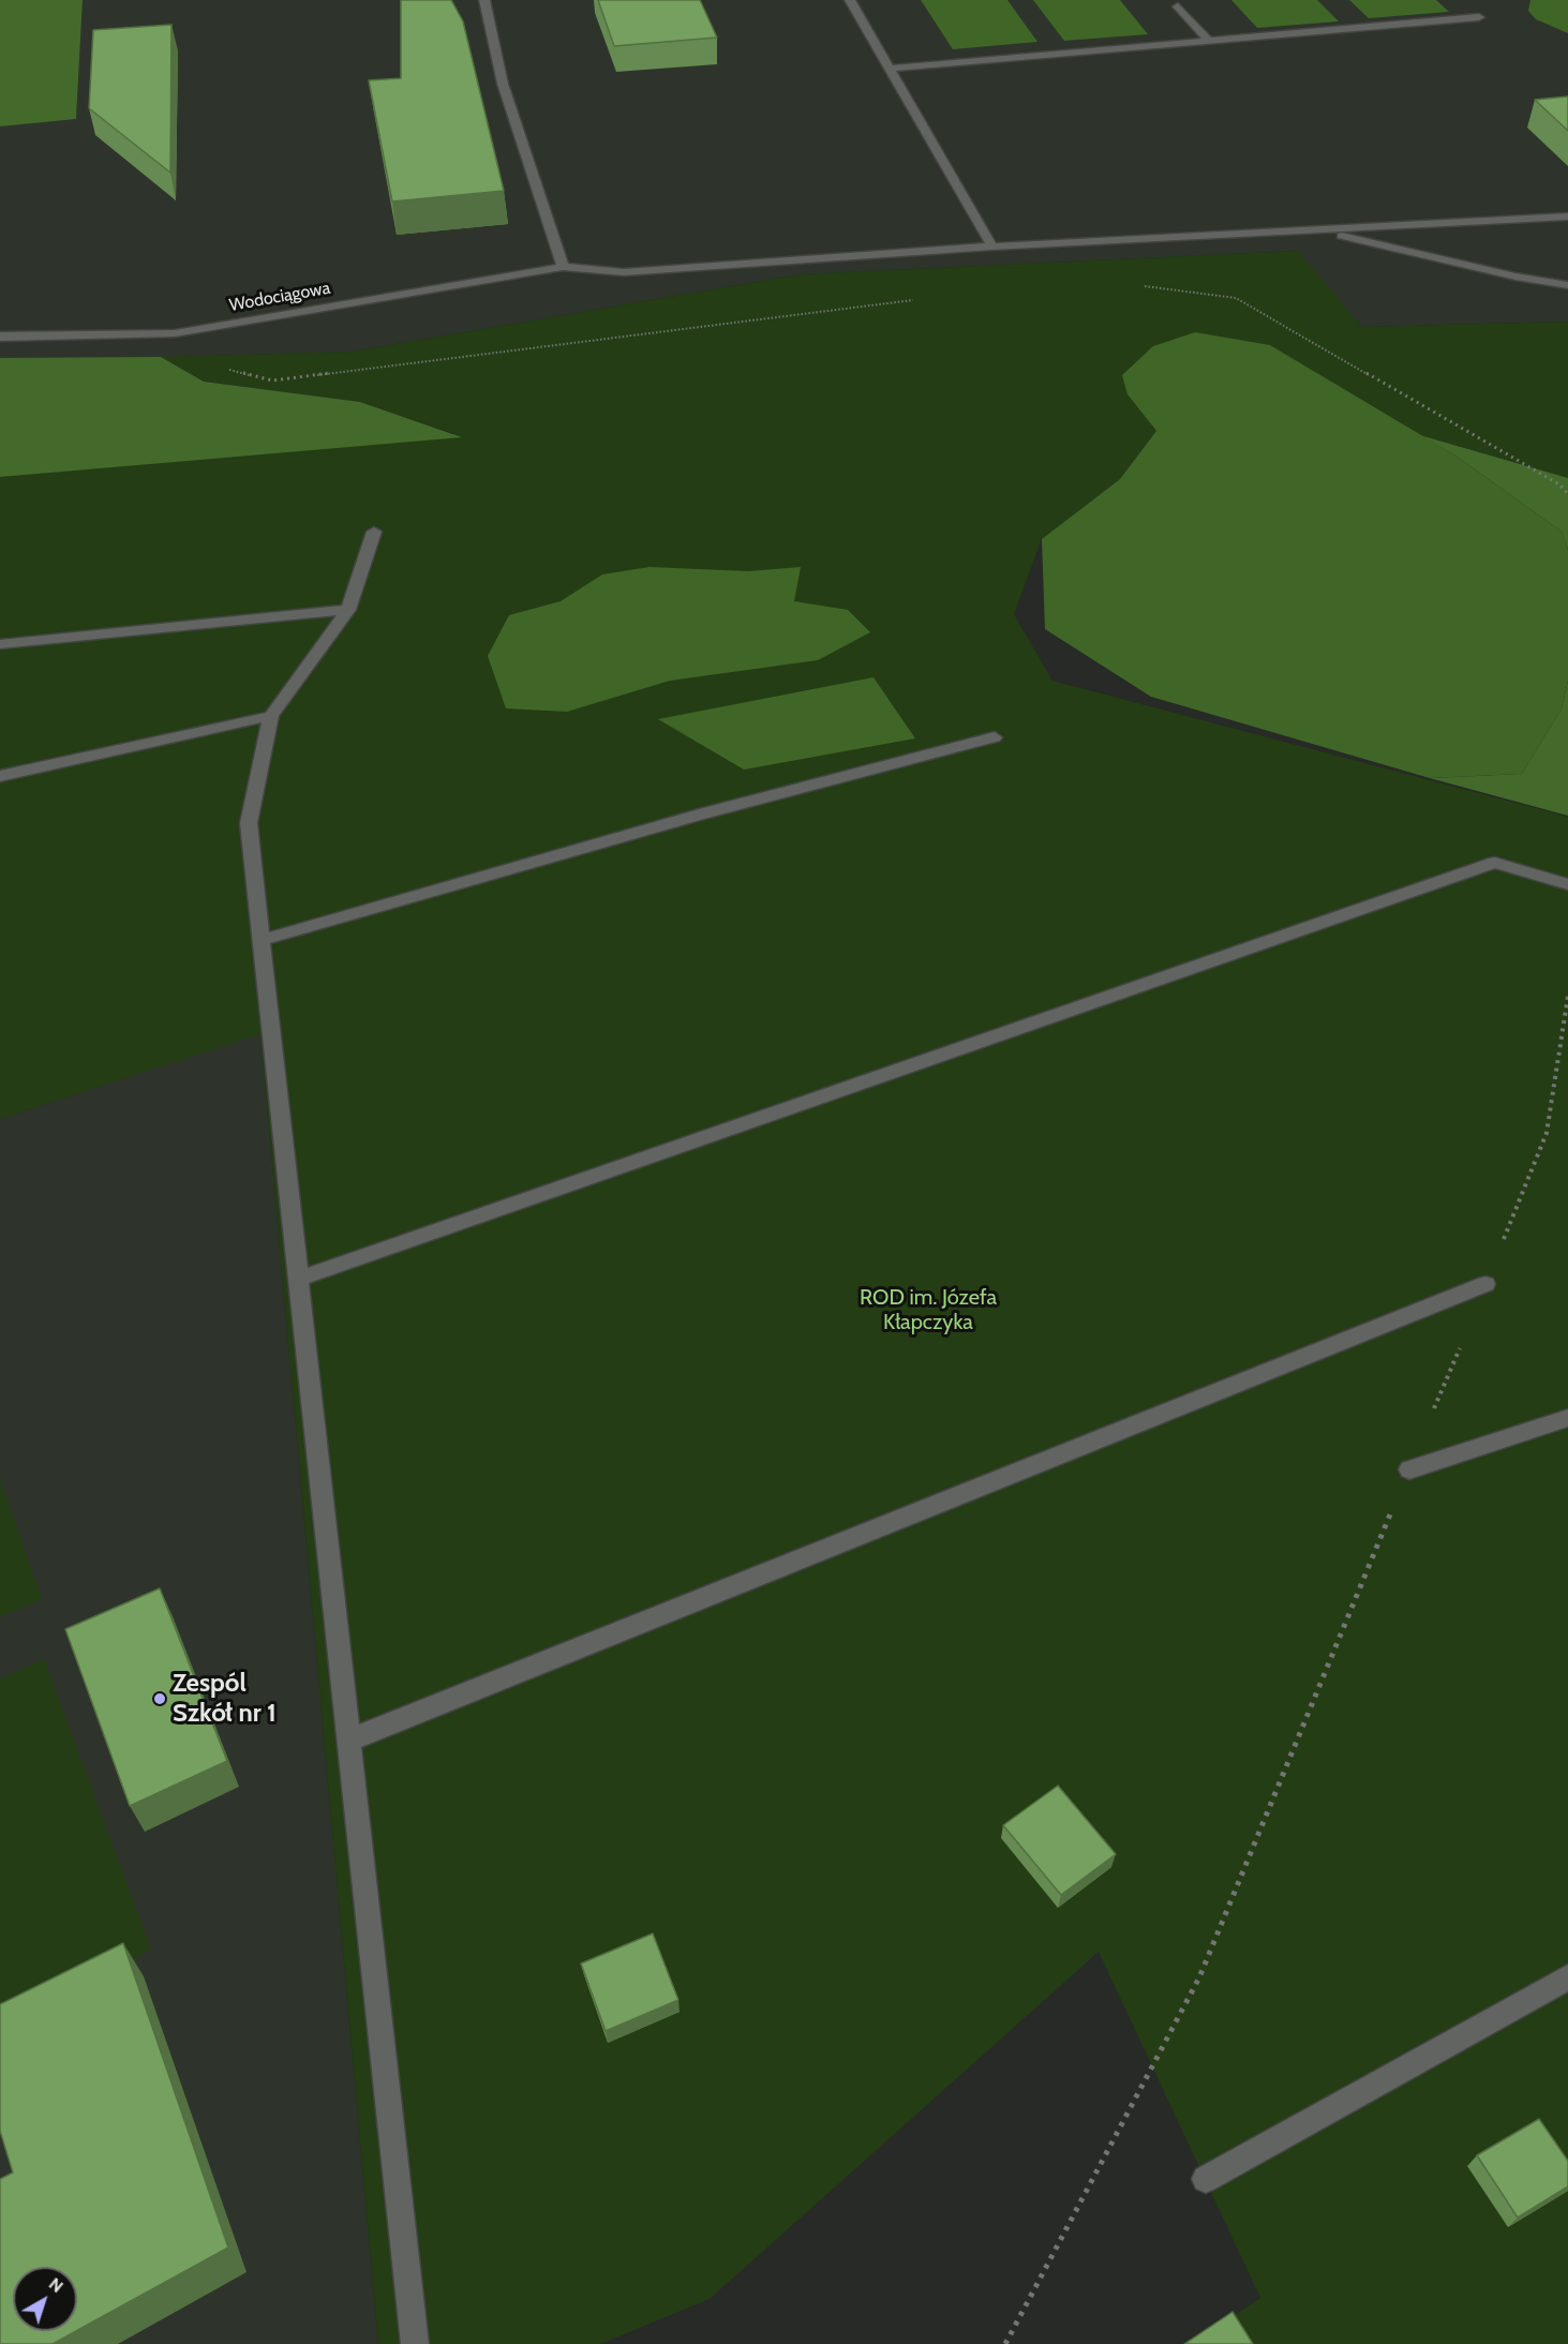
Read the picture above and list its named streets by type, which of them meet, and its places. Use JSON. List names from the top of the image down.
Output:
{
  "streets": {
    "street": ["Wodociągowa"]
  },
  "parks": ["ROD im. Józefa Kłapczyka"],
  "places": ["Zespól Szkół nr 1"],
  "north": "top right"
}
